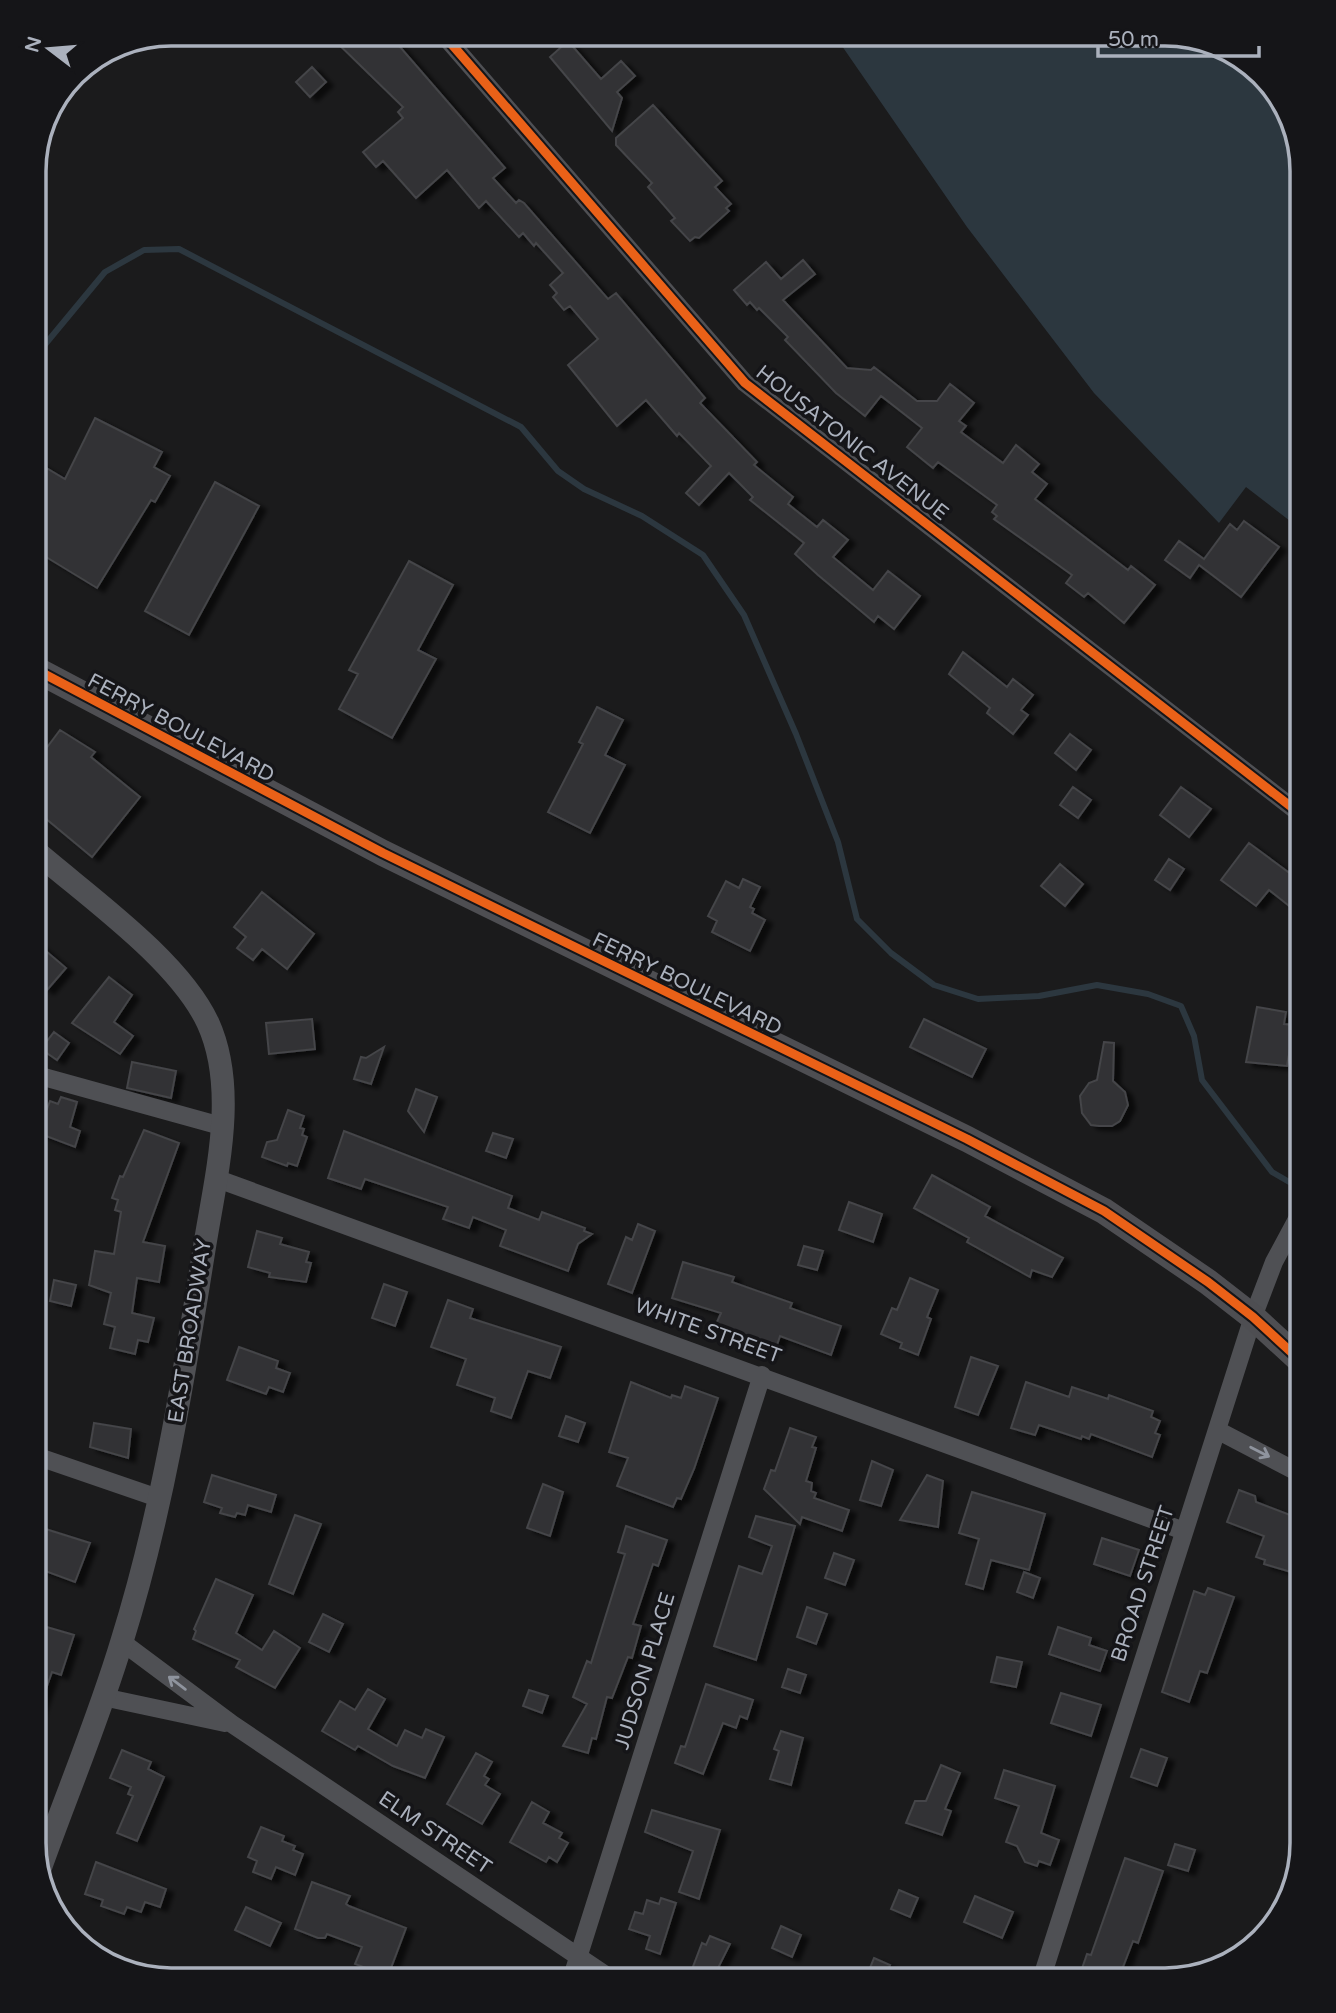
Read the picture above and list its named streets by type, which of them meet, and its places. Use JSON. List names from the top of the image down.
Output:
{
  "streets": {
    "main road": ["FERRY BOULEVARD"],
    "street": [
      "HOUSATONIC AVENUE",
      "EAST BROADWAY",
      "WHITE STREET",
      "BROAD STREET",
      "JUDSON PLACE",
      "ELM STREET"
    ]
  },
  "crossings": [
    ["FERRY BOULEVARD", "BROAD STREET"],
    ["EAST BROADWAY", "WHITE STREET"],
    ["EAST BROADWAY", "ELM STREET"],
    ["WHITE STREET", "BROAD STREET"],
    ["WHITE STREET", "JUDSON PLACE"],
    ["JUDSON PLACE", "ELM STREET"]
  ],
  "scale_bar": "50 m",
  "north": "left"
}
